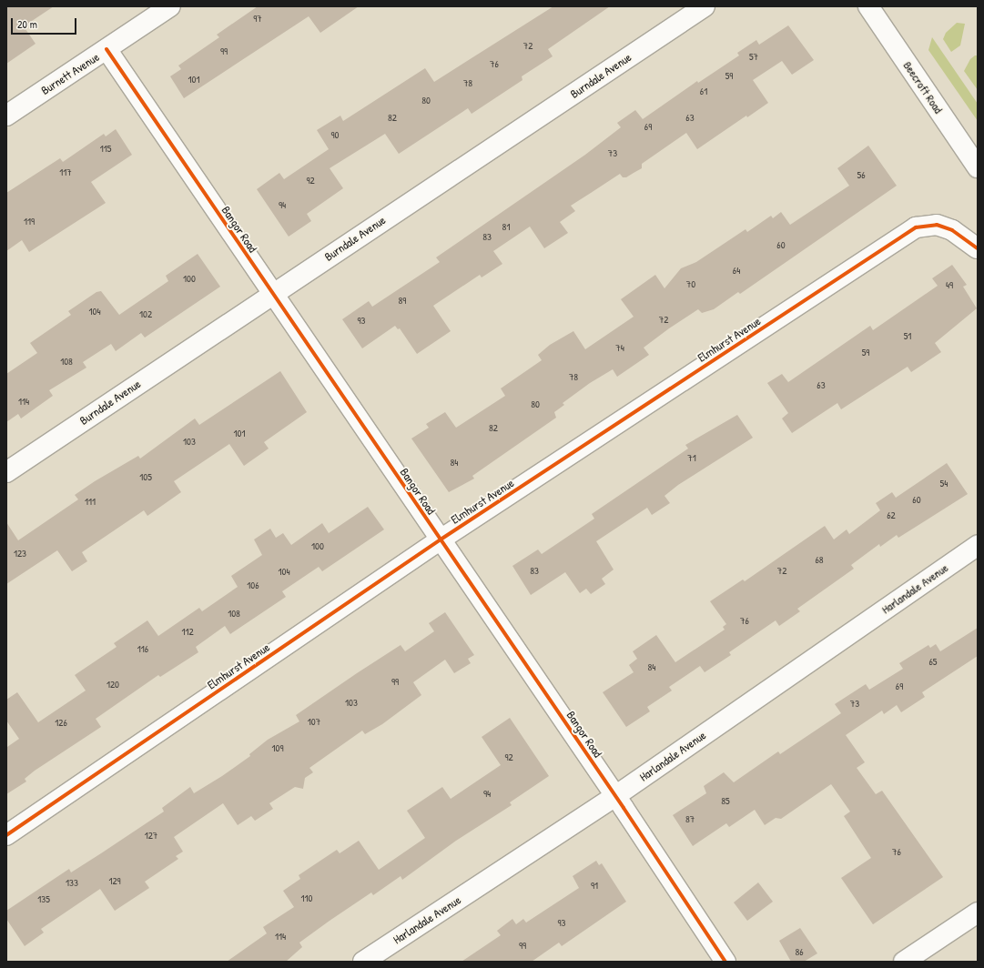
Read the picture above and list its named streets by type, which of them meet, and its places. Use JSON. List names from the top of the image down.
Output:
{
  "streets": {
    "street": [
      "Burnett Avenue",
      "Burndale Avenue",
      "Beecroft Road",
      "Bangor Road",
      "Elmhurst Avenue",
      "Harlandale Avenue"
    ]
  },
  "crossings": [
    ["Burnett Avenue", "Bangor Road"],
    ["Burndale Avenue", "Bangor Road"],
    ["Bangor Road", "Elmhurst Avenue"],
    ["Bangor Road", "Harlandale Avenue"]
  ],
  "house_numbers": [
    "97",
    "72",
    "99",
    "57",
    "76",
    "59",
    "101",
    "78",
    "61",
    "80",
    "82",
    "63",
    "69",
    "90",
    "115",
    "73",
    "117",
    "56",
    "92",
    "94",
    "119",
    "81",
    "83",
    "60",
    "64",
    "100",
    "70",
    "49",
    "89",
    "104",
    "102",
    "72",
    "93",
    "51",
    "74",
    "59",
    "108",
    "78",
    "63",
    "114",
    "80",
    "82",
    "101",
    "103",
    "71",
    "84",
    "105",
    "54",
    "60",
    "111",
    "62",
    "100",
    "123",
    "68",
    "83",
    "72",
    "104",
    "106",
    "108",
    "76",
    "112",
    "116",
    "65",
    "84",
    "99",
    "120",
    "69",
    "103",
    "73",
    "107",
    "126",
    "109",
    "92",
    "94",
    "85",
    "87",
    "127",
    "76",
    "129",
    "133",
    "91",
    "110",
    "135",
    "93",
    "114",
    "99",
    "86"
  ],
  "scale_bar": "20 m"
}
